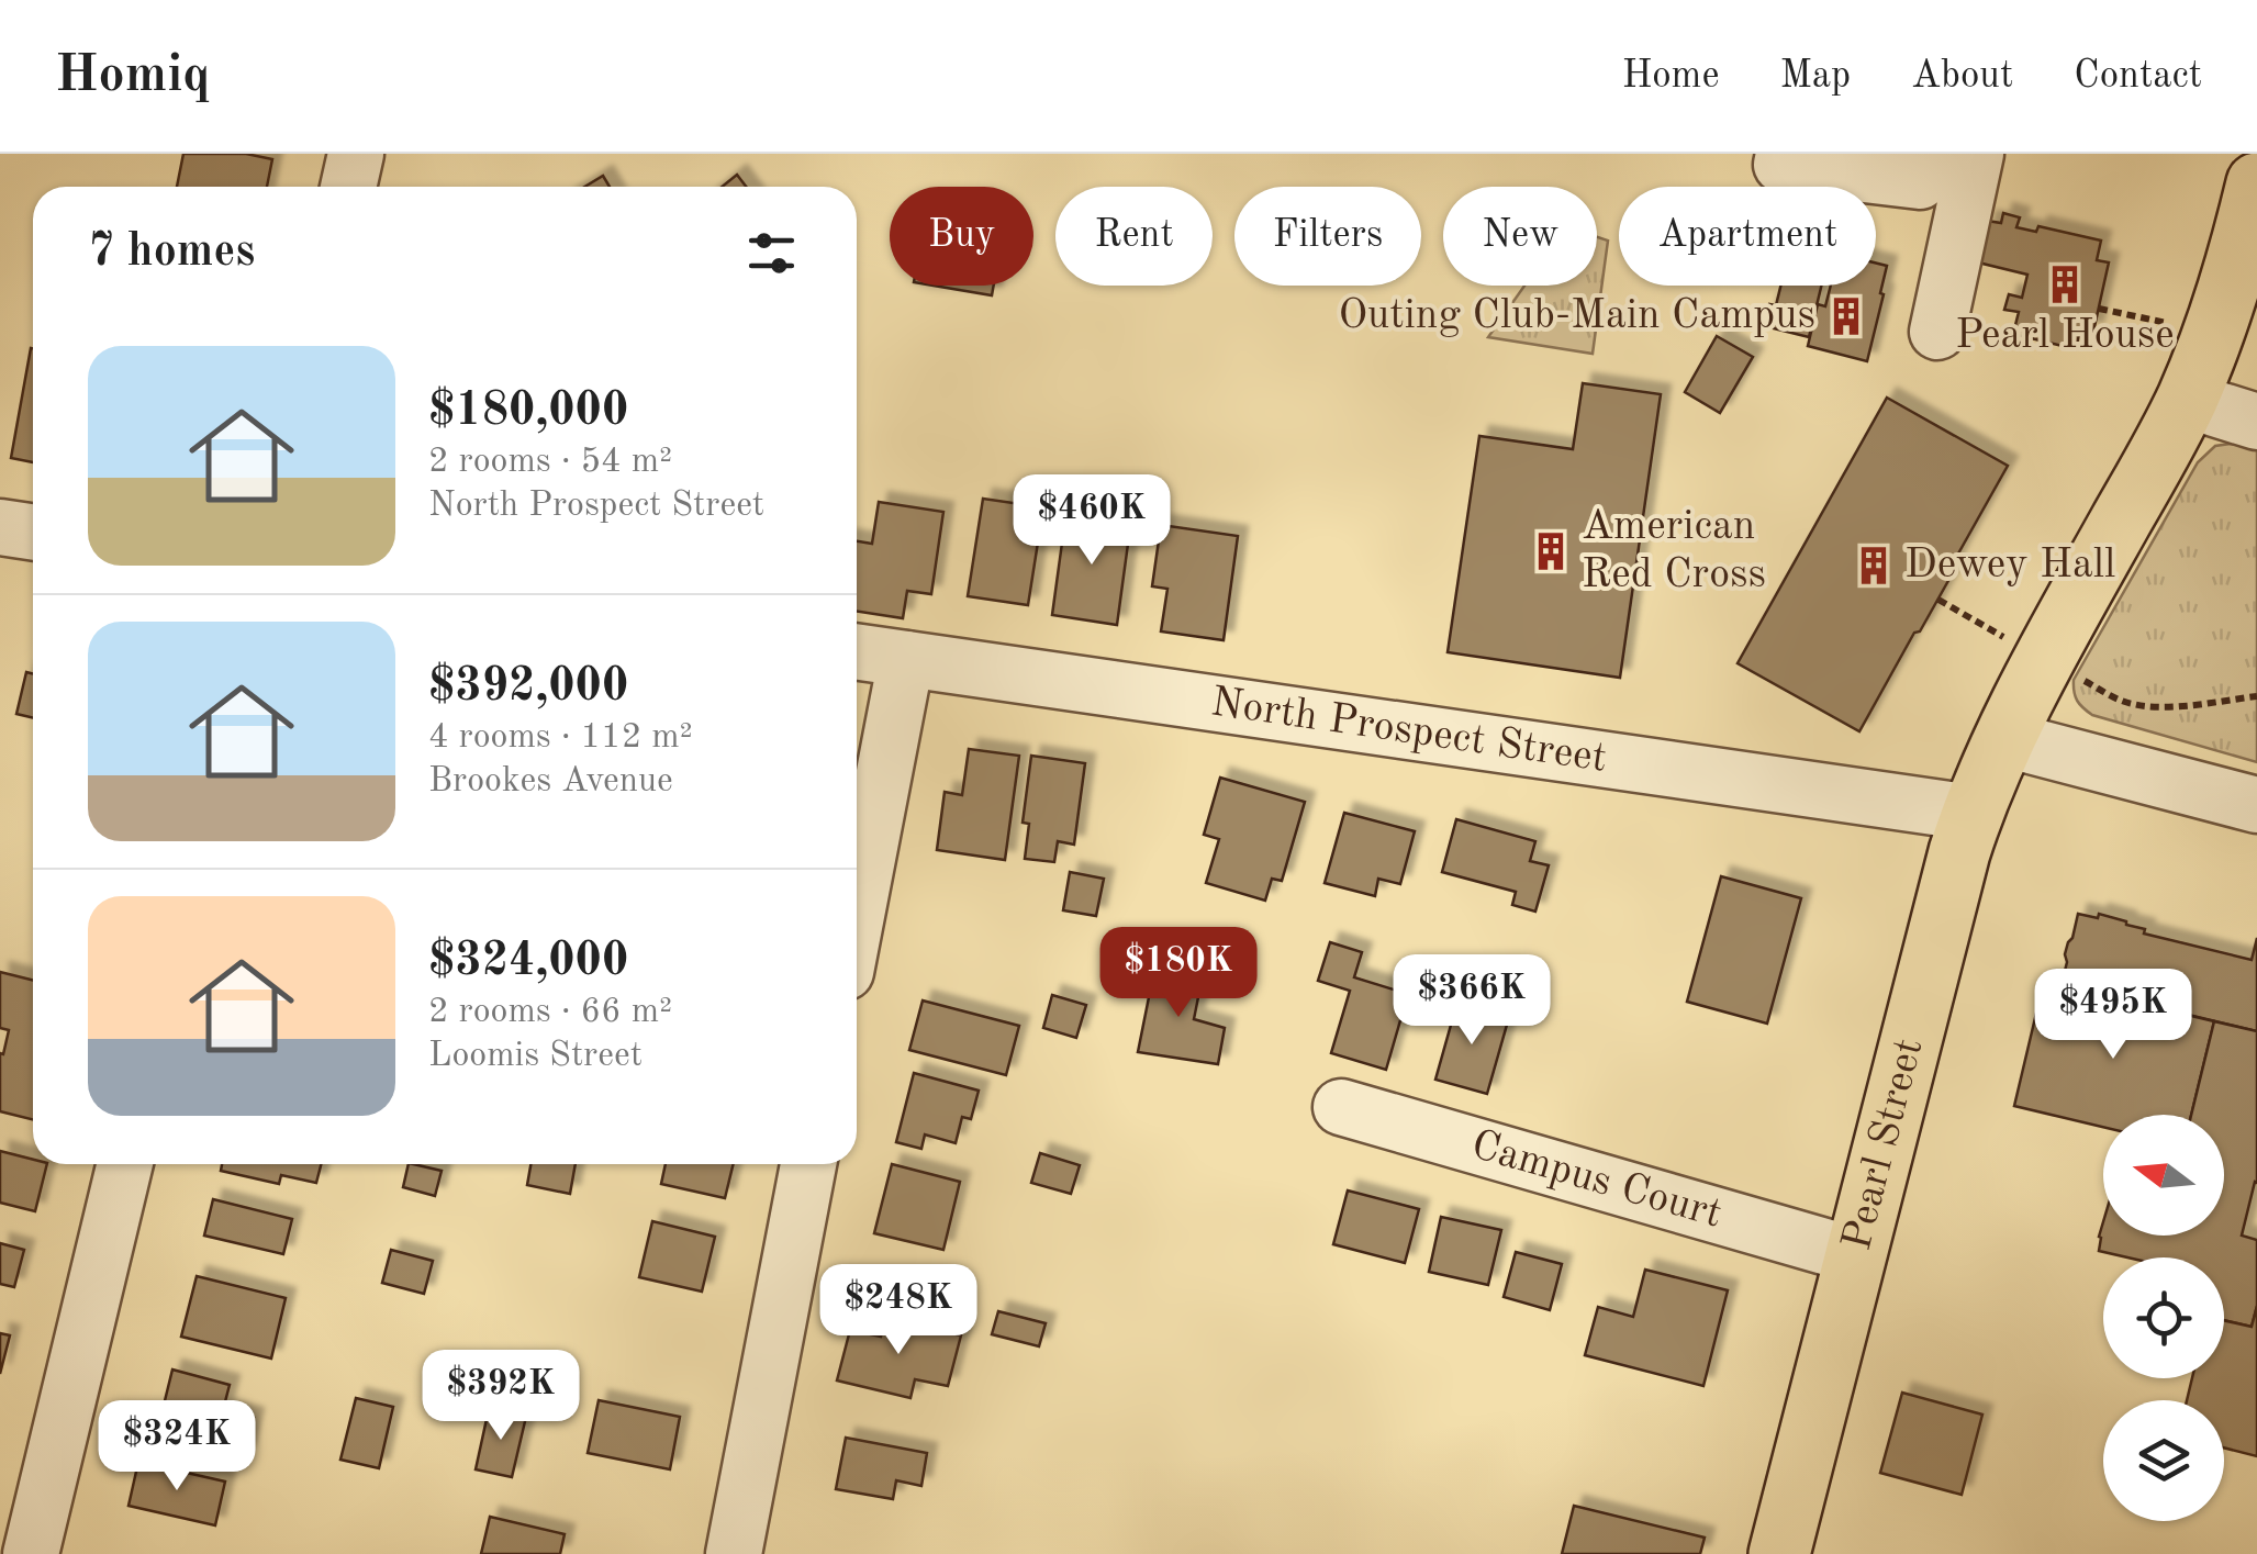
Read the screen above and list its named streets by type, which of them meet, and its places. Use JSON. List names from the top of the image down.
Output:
{
  "streets": {
    "main road": ["Pearl Street"],
    "street": ["North Prospect Street", "Campus Court"]
  },
  "crossings": [
    ["North Prospect Street", "Pearl Street"],
    ["Pearl Street", "Campus Court"]
  ],
  "places": {
    "building": [
      "Pearl House",
      "Outing Club-Main Campus",
      "American Red Cross",
      "Dewey Hall"
    ]
  },
  "north": "left",
  "page": {
    "header": "Homiq",
    "nav": [
      "Home",
      "Map",
      "About",
      "Contact"
    ],
    "chip": [
      "Buy",
      "Rent",
      "Filters",
      "New",
      "Apartment"
    ],
    "heading": "7 homes",
    "list": [
      {
        "name": "$180,000",
        "note": "2 rooms · 54 m² · North Prospect Street"
      },
      {
        "name": "$392,000",
        "note": "4 rooms · 112 m² · Brookes Avenue"
      },
      {
        "name": "$324,000",
        "note": "2 rooms · 66 m² · Loomis Street"
      }
    ],
    "price": [
      "$460K",
      "$180K",
      "$366K",
      "$495K",
      "$248K",
      "$392K",
      "$324K"
    ]
  }
}
